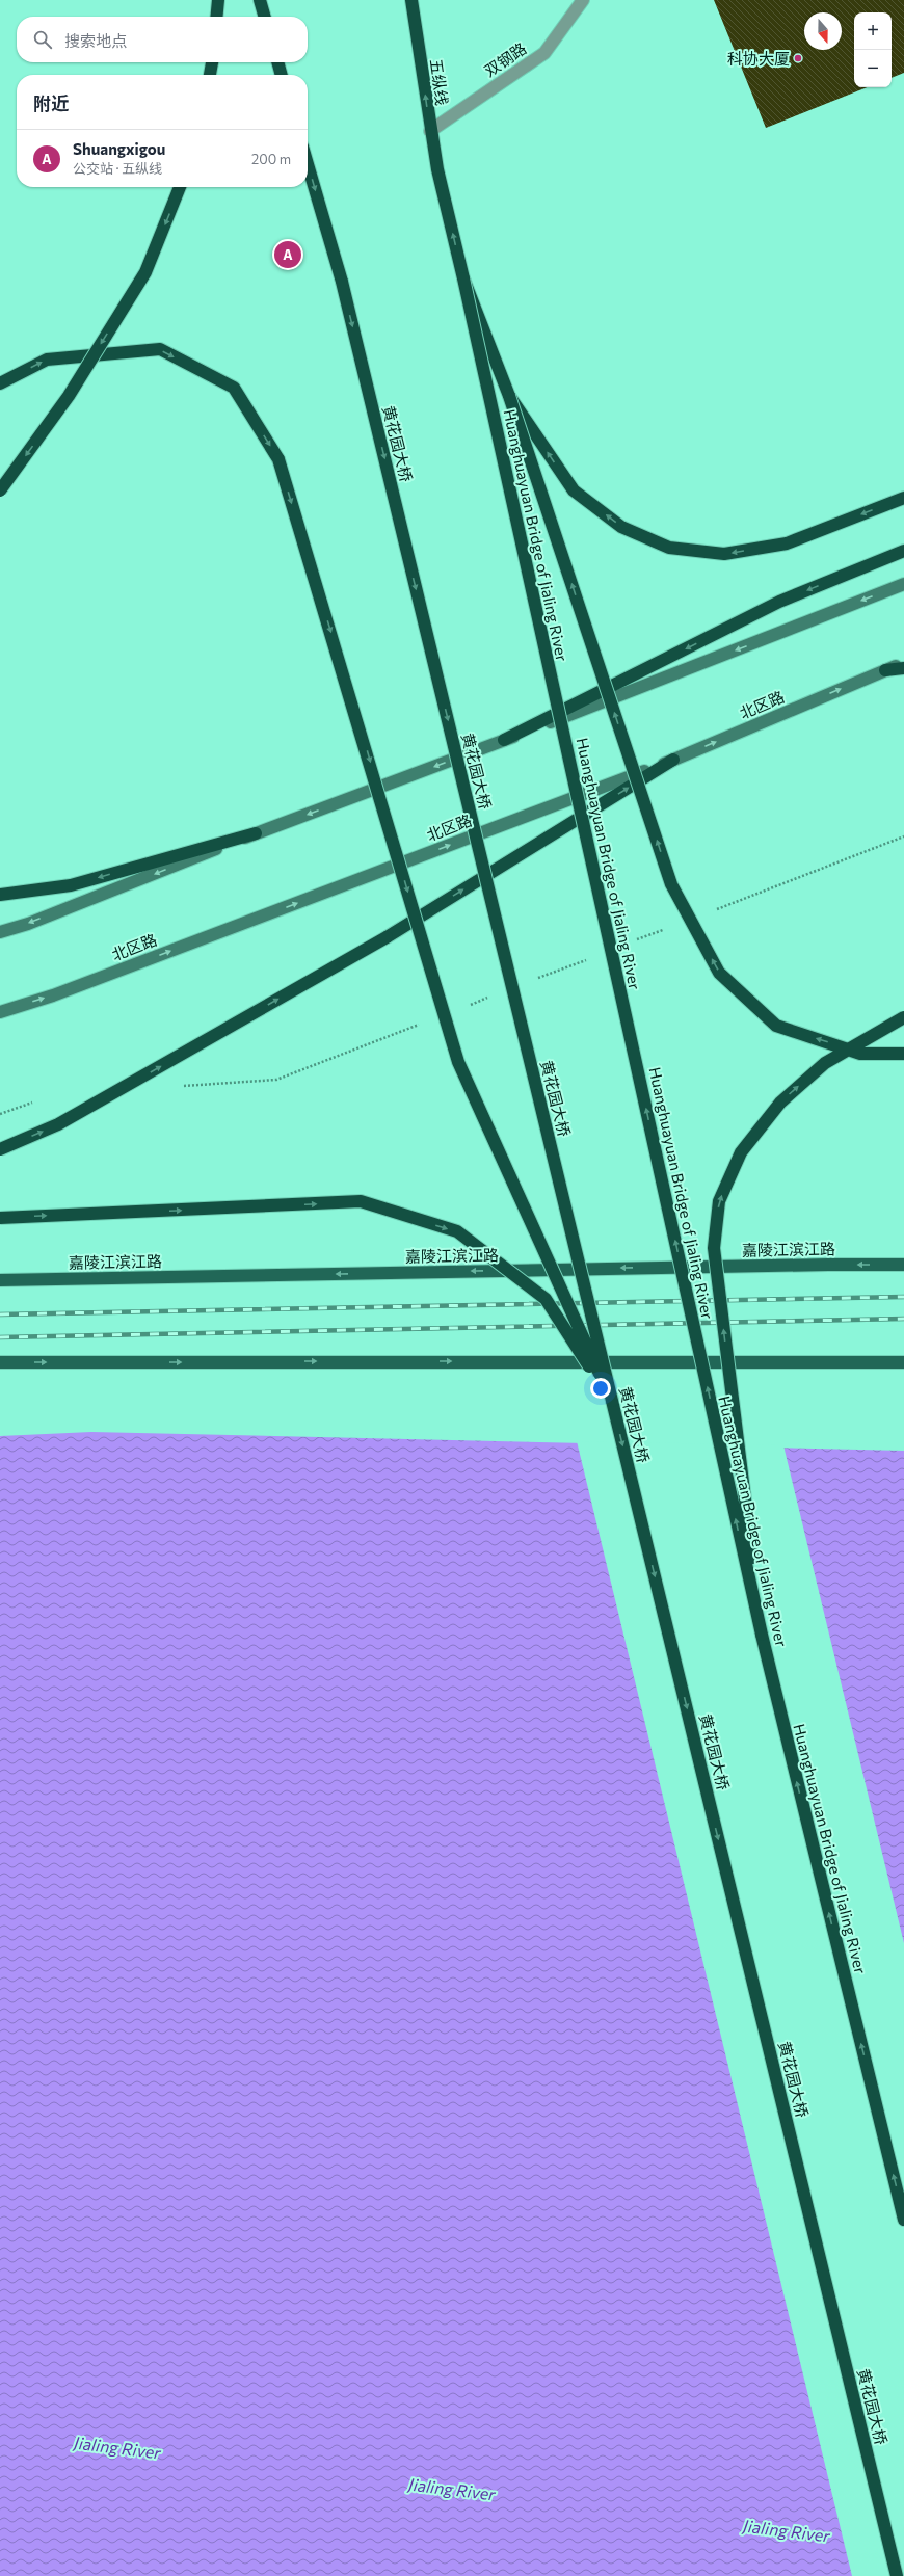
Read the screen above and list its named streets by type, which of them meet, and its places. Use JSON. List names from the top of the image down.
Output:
{
  "streets": {
    "highway": ["五纵线", "黄花园大桥", "Huanghuayuan Bridge of Jialing River"],
    "main road": ["北区路", "嘉陵江滨江路"],
    "street": ["双钢路"]
  },
  "crossings": [
    ["双钢路", "五纵线"],
    ["五纵线", "Huanghuayuan Bridge of Jialing River"]
  ],
  "one_way": ["五纵线", "黄花园大桥", "Huanghuayuan Bridge of Jialing River"],
  "water": ["Jialing River"],
  "places": ["科协大厦"],
  "north": "bottom",
  "page": {
    "map_buttons": ["+", "−"],
    "search": "搜索地点",
    "heading": "附近",
    "list": [
      {
        "mark": "A",
        "name": "Shuangxigou",
        "note": "公交站 · 五纵线",
        "value": "200 m"
      }
    ],
    "pins": "A"
  }
}
